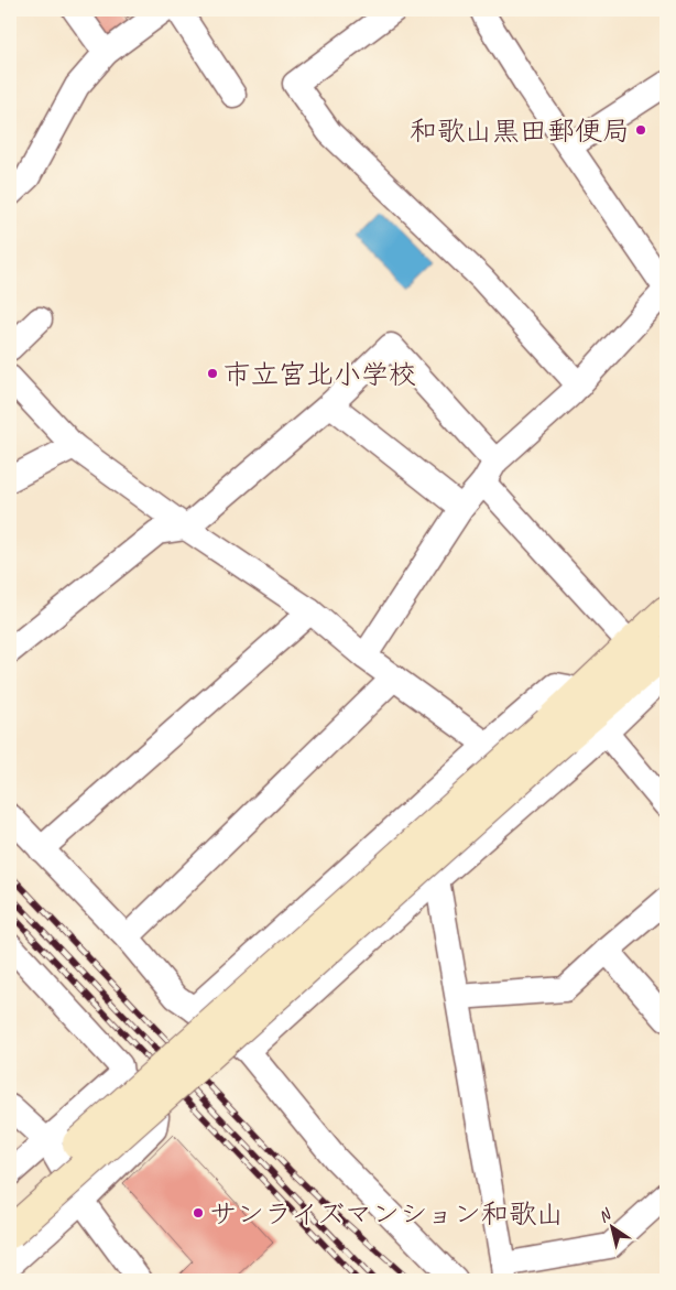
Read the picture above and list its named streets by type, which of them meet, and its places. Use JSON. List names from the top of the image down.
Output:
{
  "places": ["和歌山黒田郵便局", "市立宮北小学校", "サンライズマンション和歌山"],
  "north": "top left"
}
